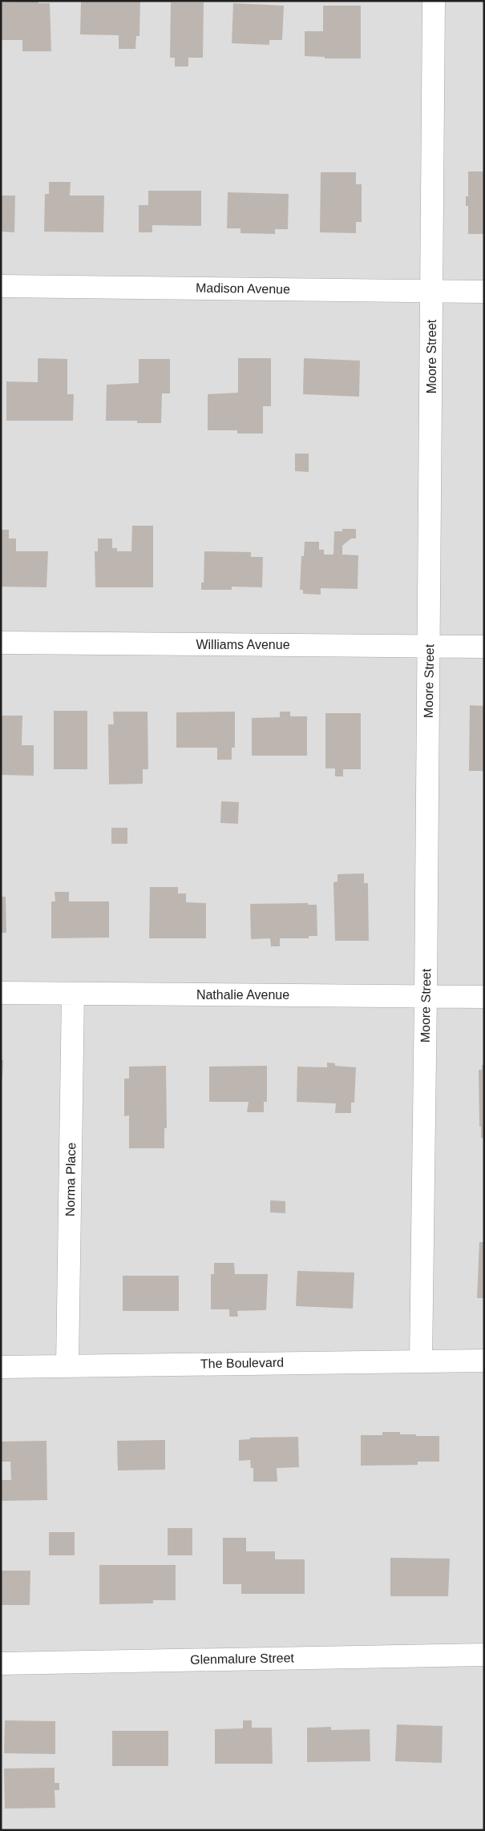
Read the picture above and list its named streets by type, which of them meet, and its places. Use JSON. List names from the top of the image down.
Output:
{
  "streets": {
    "street": [
      "Madison Avenue",
      "Moore Street",
      "Williams Avenue",
      "Nathalie Avenue",
      "Norma Place",
      "The Boulevard",
      "Glenmalure Street"
    ]
  },
  "crossings": [
    ["Madison Avenue", "Moore Street"],
    ["Moore Street", "Williams Avenue"],
    ["Moore Street", "Nathalie Avenue"],
    ["Moore Street", "The Boulevard"],
    ["Nathalie Avenue", "Norma Place"],
    ["Norma Place", "The Boulevard"]
  ]
}
